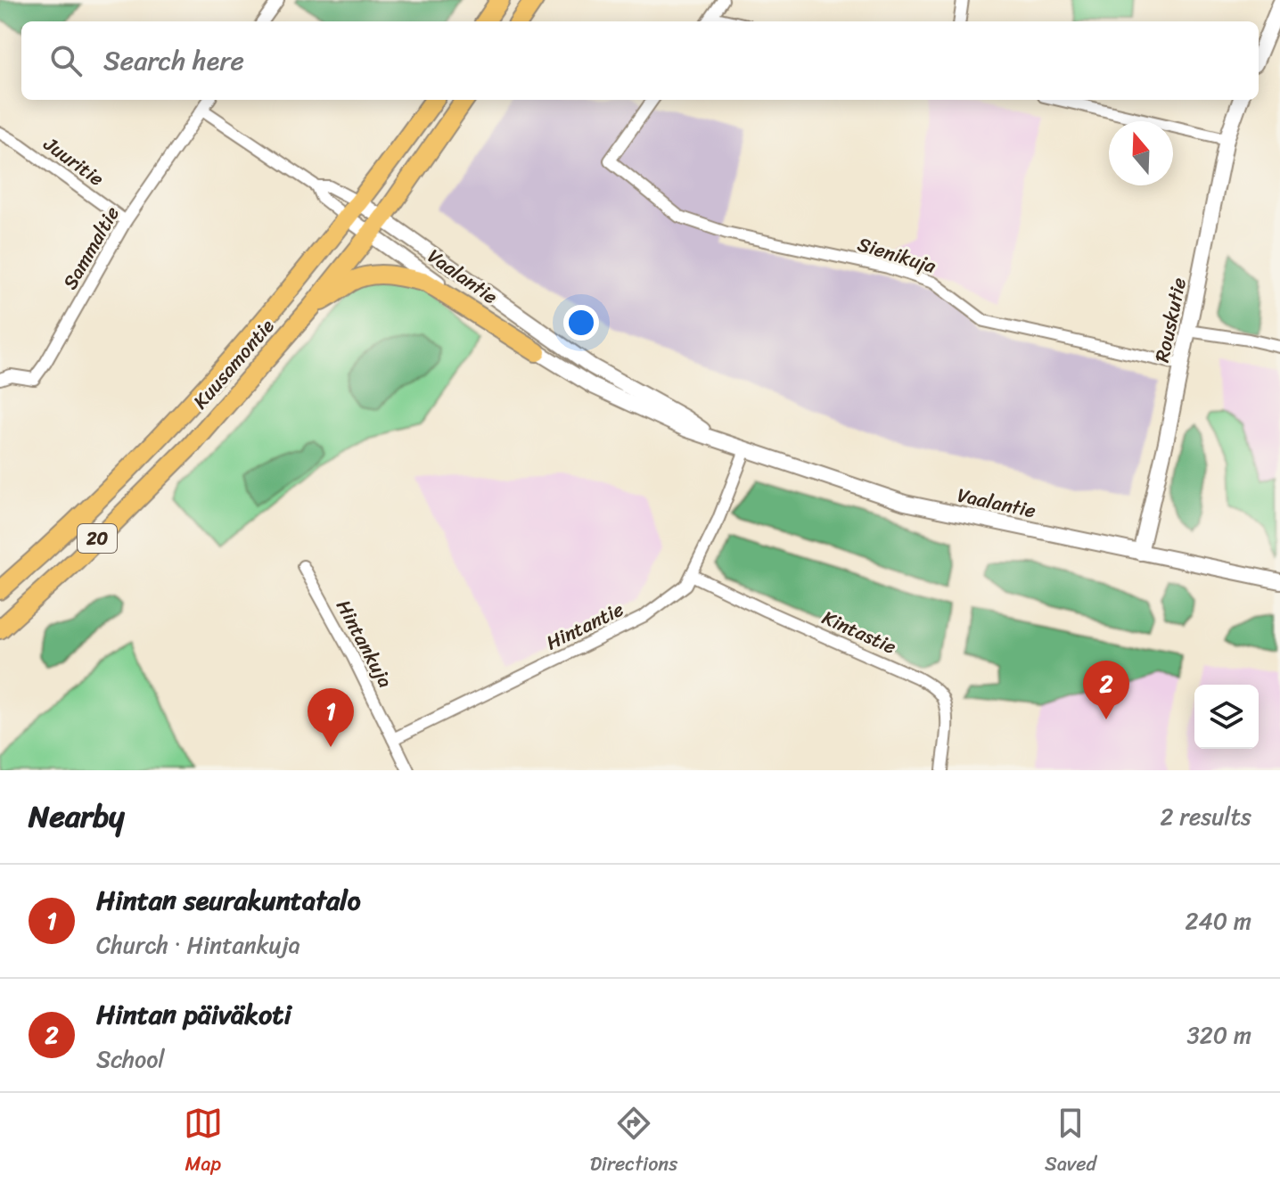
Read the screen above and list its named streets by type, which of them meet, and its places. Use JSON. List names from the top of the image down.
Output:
{
  "streets": {
    "highway": ["Kuusamontie", "20"],
    "street": [
      "Juuritie",
      "Sammaltie",
      "Sienikuja",
      "Vaalantie",
      "Rouskutie",
      "Hintantie",
      "Kintastie",
      "Hintankuja"
    ]
  },
  "crossings": [
    ["Juuritie", "Sammaltie"],
    ["Sienikuja", "Rouskutie"],
    ["Vaalantie", "Rouskutie"],
    ["Vaalantie", "Kuusamontie"],
    ["Vaalantie", "Hintantie"],
    ["Hintantie", "Kintastie"],
    ["Hintantie", "Hintankuja"]
  ],
  "north": "top",
  "page": {
    "search": "Search here",
    "pins": ["2", "1"],
    "heading": ["Nearby", "2 results"],
    "list": [
      {
        "mark": "1",
        "name": "Hintan seurakuntatalo",
        "note": "Church · Hintankuja",
        "value": "240 m"
      },
      {
        "mark": "2",
        "name": "Hintan päiväkoti",
        "note": "School",
        "value": "320 m"
      }
    ],
    "nav": ["Map", "Directions", "Saved"]
  }
}
